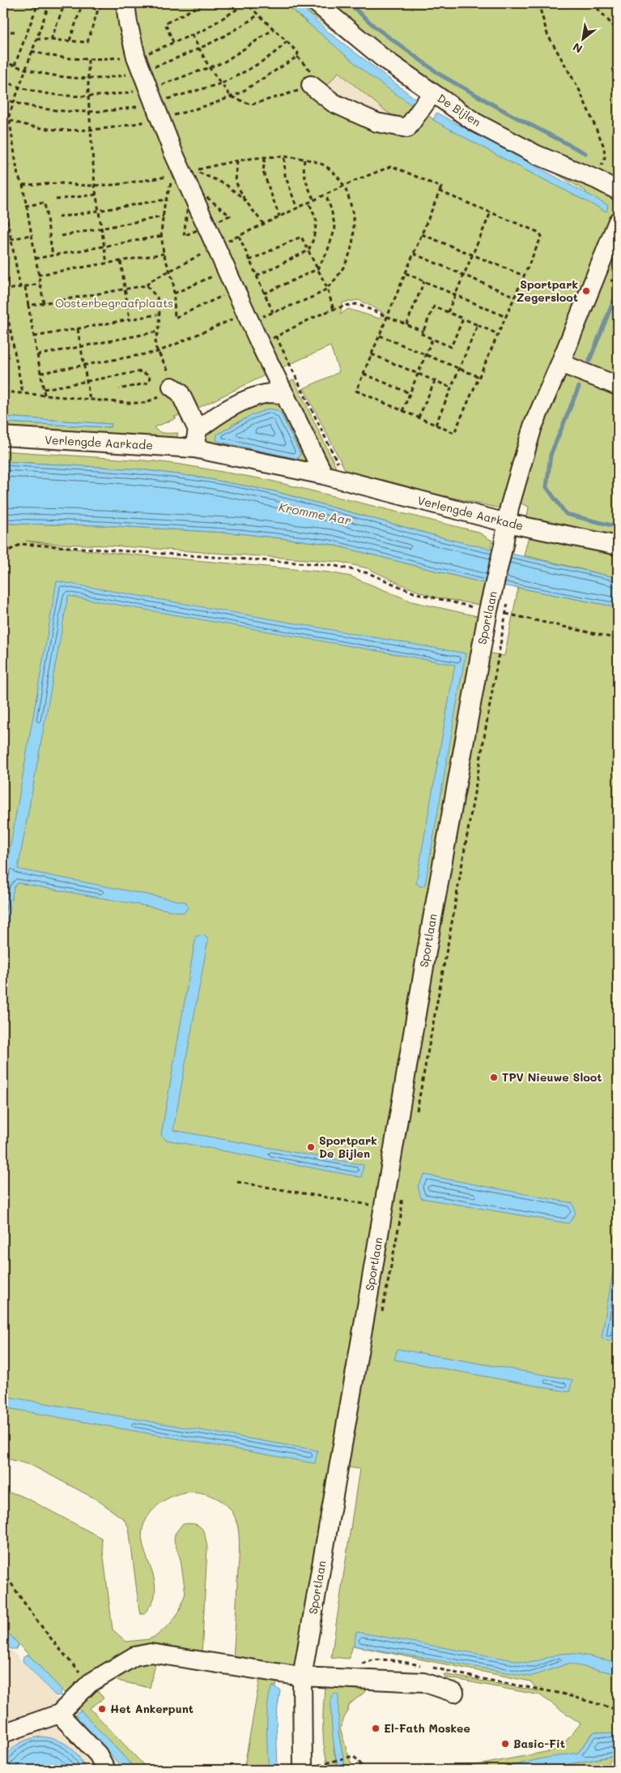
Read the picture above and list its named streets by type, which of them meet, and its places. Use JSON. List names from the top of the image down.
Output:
{
  "streets": {
    "street": ["De Bijlen", "Verlengde Aarkade", "Sportlaan"]
  },
  "crossings": [
    ["Verlengde Aarkade", "Sportlaan"]
  ],
  "water": ["Kromme Aar"],
  "parks": ["Oosterbegraafplaats"],
  "places": [
    "Sportpark Zegersloot",
    "TPV Nieuwe Sloot",
    "Sportpark De Bijlen",
    "Het Ankerpunt",
    "El-Fath Moskee",
    "Basic-Fit"
  ],
  "north": "bottom left"
}
